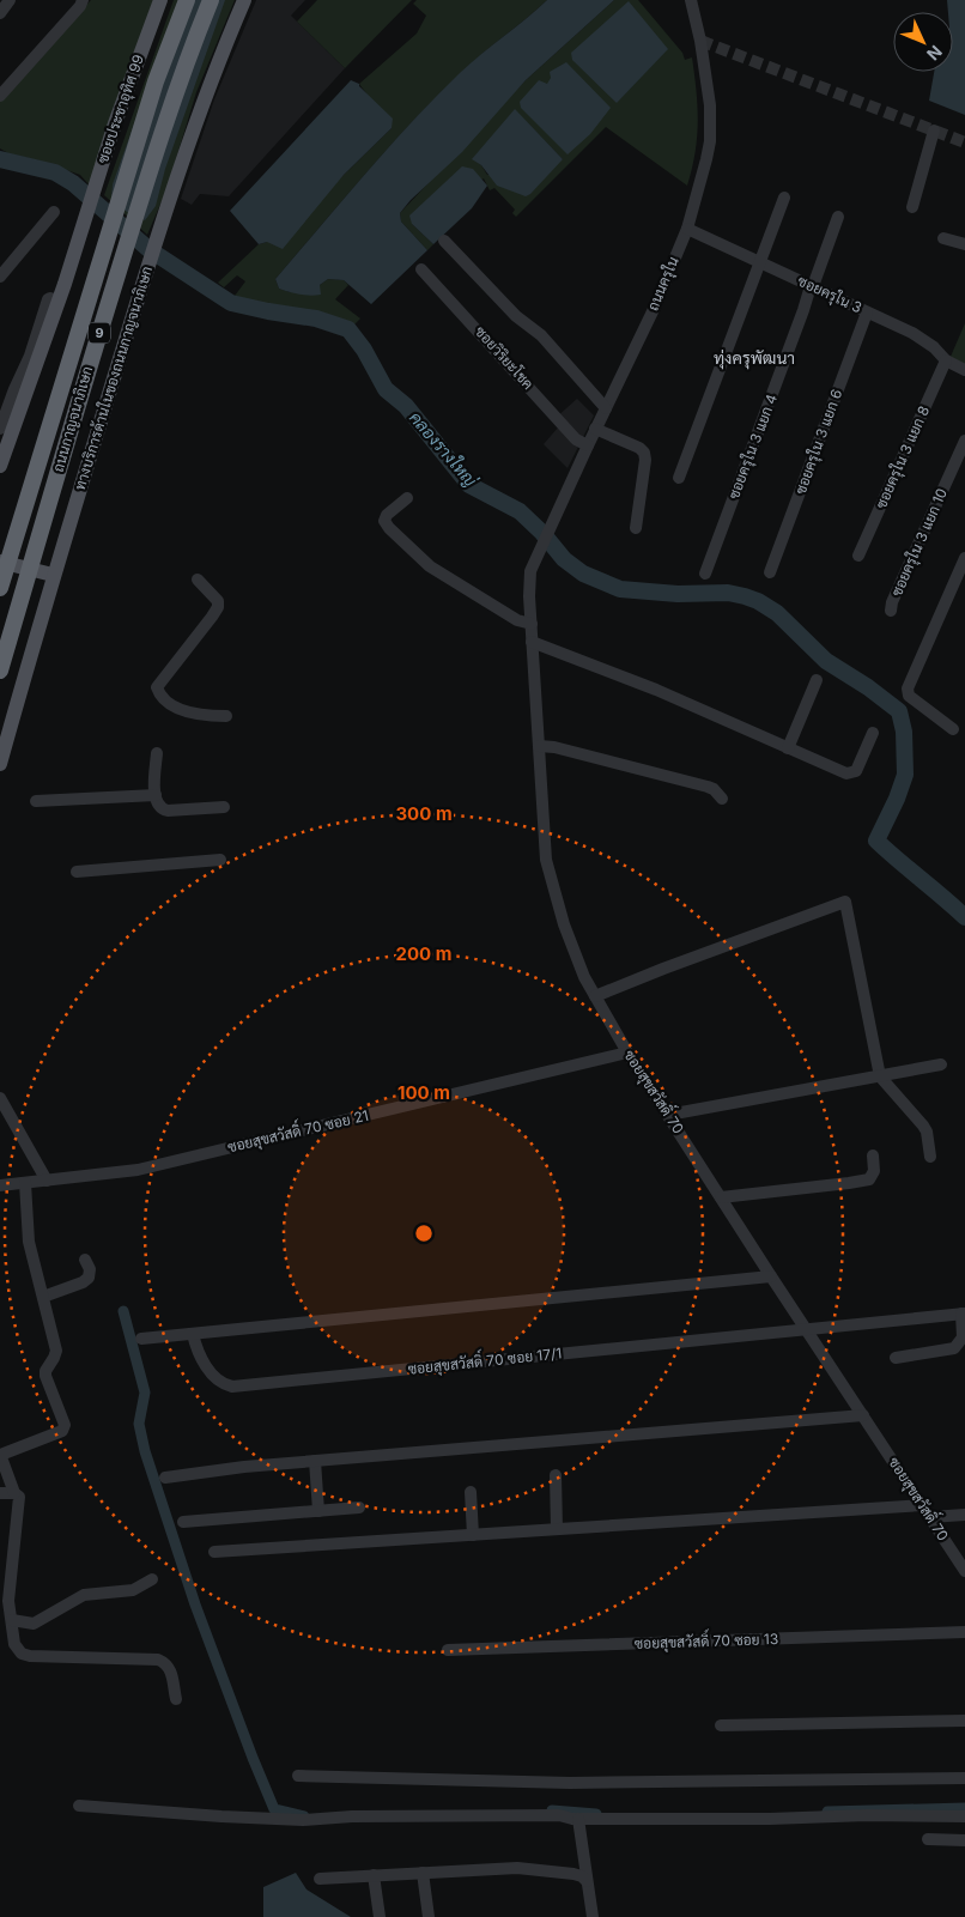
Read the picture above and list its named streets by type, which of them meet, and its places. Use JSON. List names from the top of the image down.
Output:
{
  "streets": {
    "highway": ["9", "ถนนกาญจนาภิเษก"],
    "main road": ["ซอยประชาอุทิศ 99", "ทางบริการด้านในของถนนกาญจนาภิเษก"],
    "street": [
      "ถนนครุใน",
      "ซอยครุใน 3",
      "ซอยวิริยะโชค",
      "ซอยครุใน 3 แยก 6",
      "ซอยครุใน 3 แยก 4",
      "ซอยครุใน 3 แยก 8",
      "ซอยครุใน 3 แยก 10",
      "ซอยสุขสวัสดิ์ 70",
      "ซอยสุขสวัสดิ์ 70 ซอย 21",
      "ซอยสุขสวัสดิ์ 70 ซอย 17/1",
      "ซอยสุขสวัสดิ์ 70 ซอย 13"
    ]
  },
  "crossings": [
    ["ถนนครุใน", "ซอยครุใน 3"],
    ["ถนนครุใน", "ซอยวิริยะโชค"],
    ["ถนนครุใน", "ซอยสุขสวัสดิ์ 70"],
    ["ซอยครุใน 3", "ซอยครุใน 3 แยก 6"],
    ["ซอยครุใน 3", "ซอยครุใน 3 แยก 4"],
    ["ซอยครุใน 3", "ซอยครุใน 3 แยก 8"],
    ["ซอยสุขสวัสดิ์ 70", "ซอยสุขสวัสดิ์ 70 ซอย 21"],
    ["ซอยสุขสวัสดิ์ 70", "ซอยสุขสวัสดิ์ 70 ซอย 17/1"]
  ],
  "districts": ["ทุ่งครุพัฒนา"],
  "water": ["คลองรางใหญ่"],
  "north": "bottom right",
  "rings": ["300 m", "200 m", "100 m"]
}
